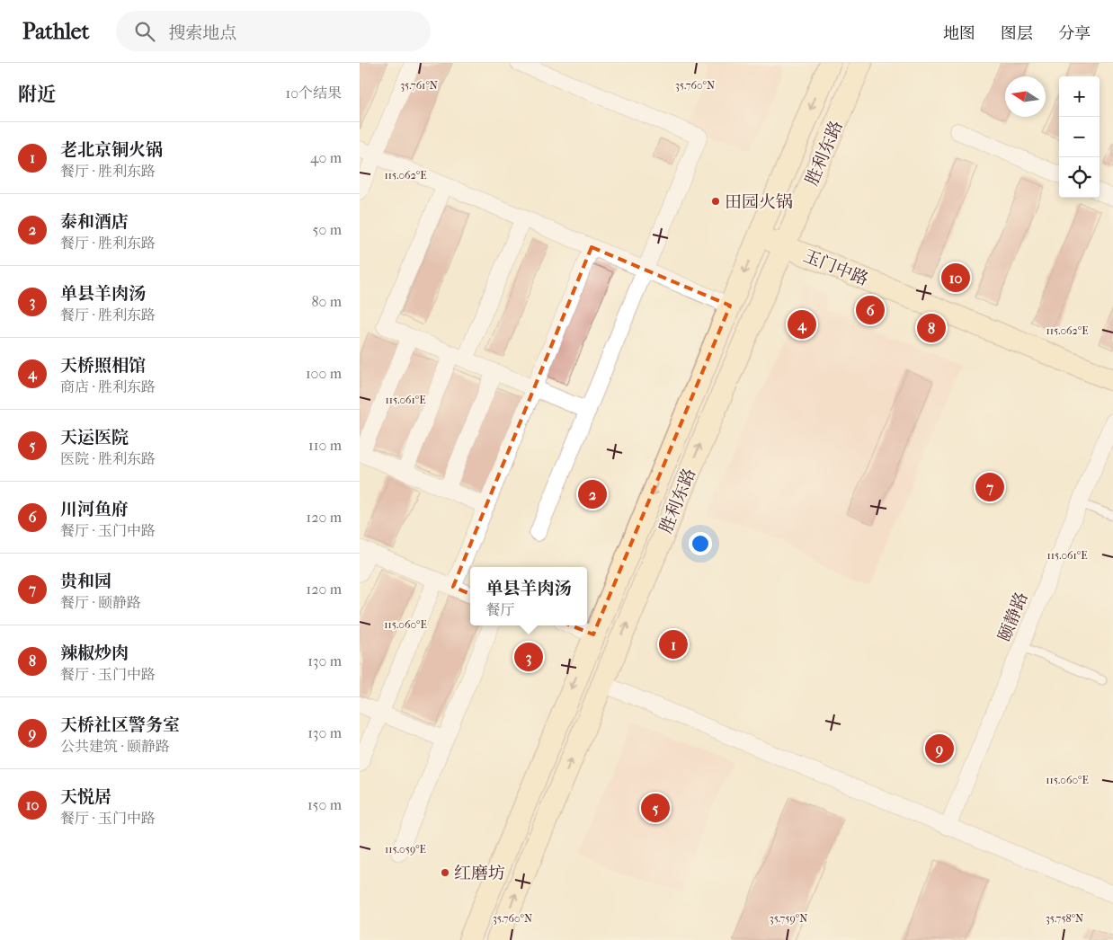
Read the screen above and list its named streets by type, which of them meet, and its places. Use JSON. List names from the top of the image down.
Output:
{
  "streets": {
    "main road": ["胜利东路", "玉门中路"],
    "street": ["颐静路"]
  },
  "crossings": [
    ["胜利东路", "玉门中路"]
  ],
  "places": ["田园火锅", "红磨坊"],
  "north": "left",
  "page": {
    "header": "Pathlet",
    "search": "搜索地点",
    "nav": ["地图", "图层", "分享"],
    "heading": ["附近", "10个结果"],
    "map_buttons": ["+", "−"],
    "list": [
      {
        "mark": "1",
        "name": "老北京铜火锅",
        "note": "餐厅 · 胜利东路",
        "value": "40 m"
      },
      {
        "mark": "2",
        "name": "泰和酒店",
        "note": "餐厅 · 胜利东路",
        "value": "50 m"
      },
      {
        "mark": "3",
        "name": "单县羊肉汤",
        "note": "餐厅 · 胜利东路",
        "value": "80 m"
      },
      {
        "mark": "4",
        "name": "天桥照相馆",
        "note": "商店 · 胜利东路",
        "value": "100 m"
      },
      {
        "mark": "5",
        "name": "天运医院",
        "note": "医院 · 胜利东路",
        "value": "110 m"
      },
      {
        "mark": "6",
        "name": "川河鱼府",
        "note": "餐厅 · 玉门中路",
        "value": "120 m"
      },
      {
        "mark": "7",
        "name": "贵和园",
        "note": "餐厅 · 颐静路",
        "value": "120 m"
      },
      {
        "mark": "8",
        "name": "辣椒炒肉",
        "note": "餐厅 · 玉门中路",
        "value": "130 m"
      },
      {
        "mark": "9",
        "name": "天桥社区警务室",
        "note": "公共建筑 · 颐静路",
        "value": "130 m"
      },
      {
        "mark": "10",
        "name": "天悦居",
        "note": "餐厅 · 玉门中路",
        "value": "150 m"
      }
    ],
    "pins": [
      "10",
      "6",
      "4",
      "8",
      "7",
      "2",
      "1",
      "3",
      "9",
      "5"
    ],
    "popup": ["单县羊肉汤", "餐厅"]
  },
  "coordinates": [
    "35.761°N",
    "35.760°N",
    "115.062°E",
    "115.061°E",
    "115.060°E",
    "115.059°E",
    "35.759°N",
    "35.758°N"
  ]
}
